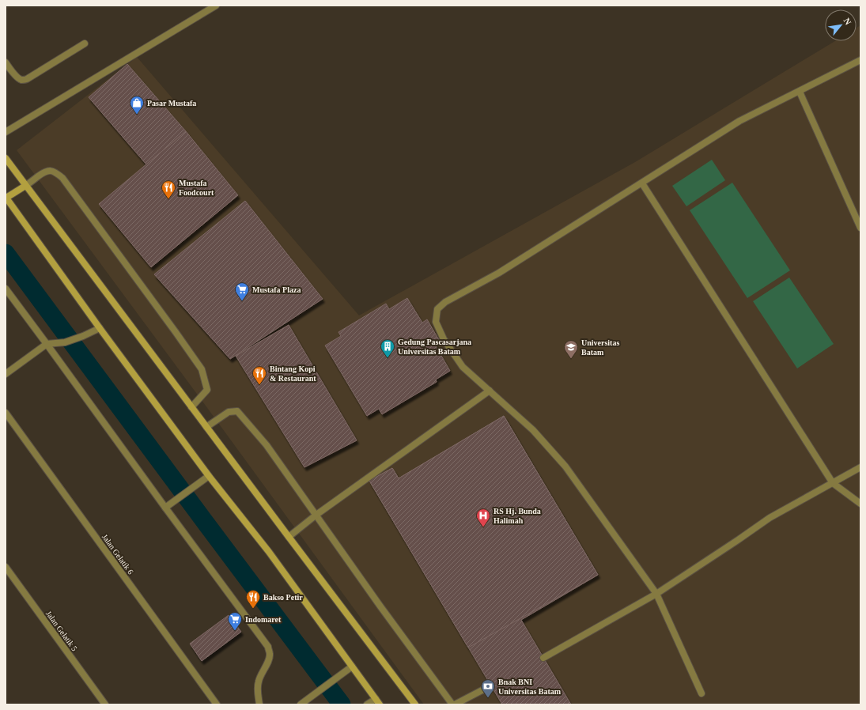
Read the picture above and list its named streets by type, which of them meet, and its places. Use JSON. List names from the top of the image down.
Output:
{
  "streets": {
    "street": ["Jalan Gelatik 6", "Jalan Gelatik 5"]
  },
  "places": {
    "shop": ["Pasar Mustafa"],
    "restaurant": ["Mustafa Foodcourt", "Bintang Kopi & Restaurant", "Bakso Petir"],
    "supermarket": ["Mustafa Plaza", "Indomaret"],
    "building": ["Gedung Pascasarjana Universitas Batam"],
    "school or university": ["Universitas Batam"],
    "hospital": ["RS Hj. Bunda Halimah"],
    "bank": ["Bnak BNI Universitas Batam"]
  },
  "north": "top right"
}
